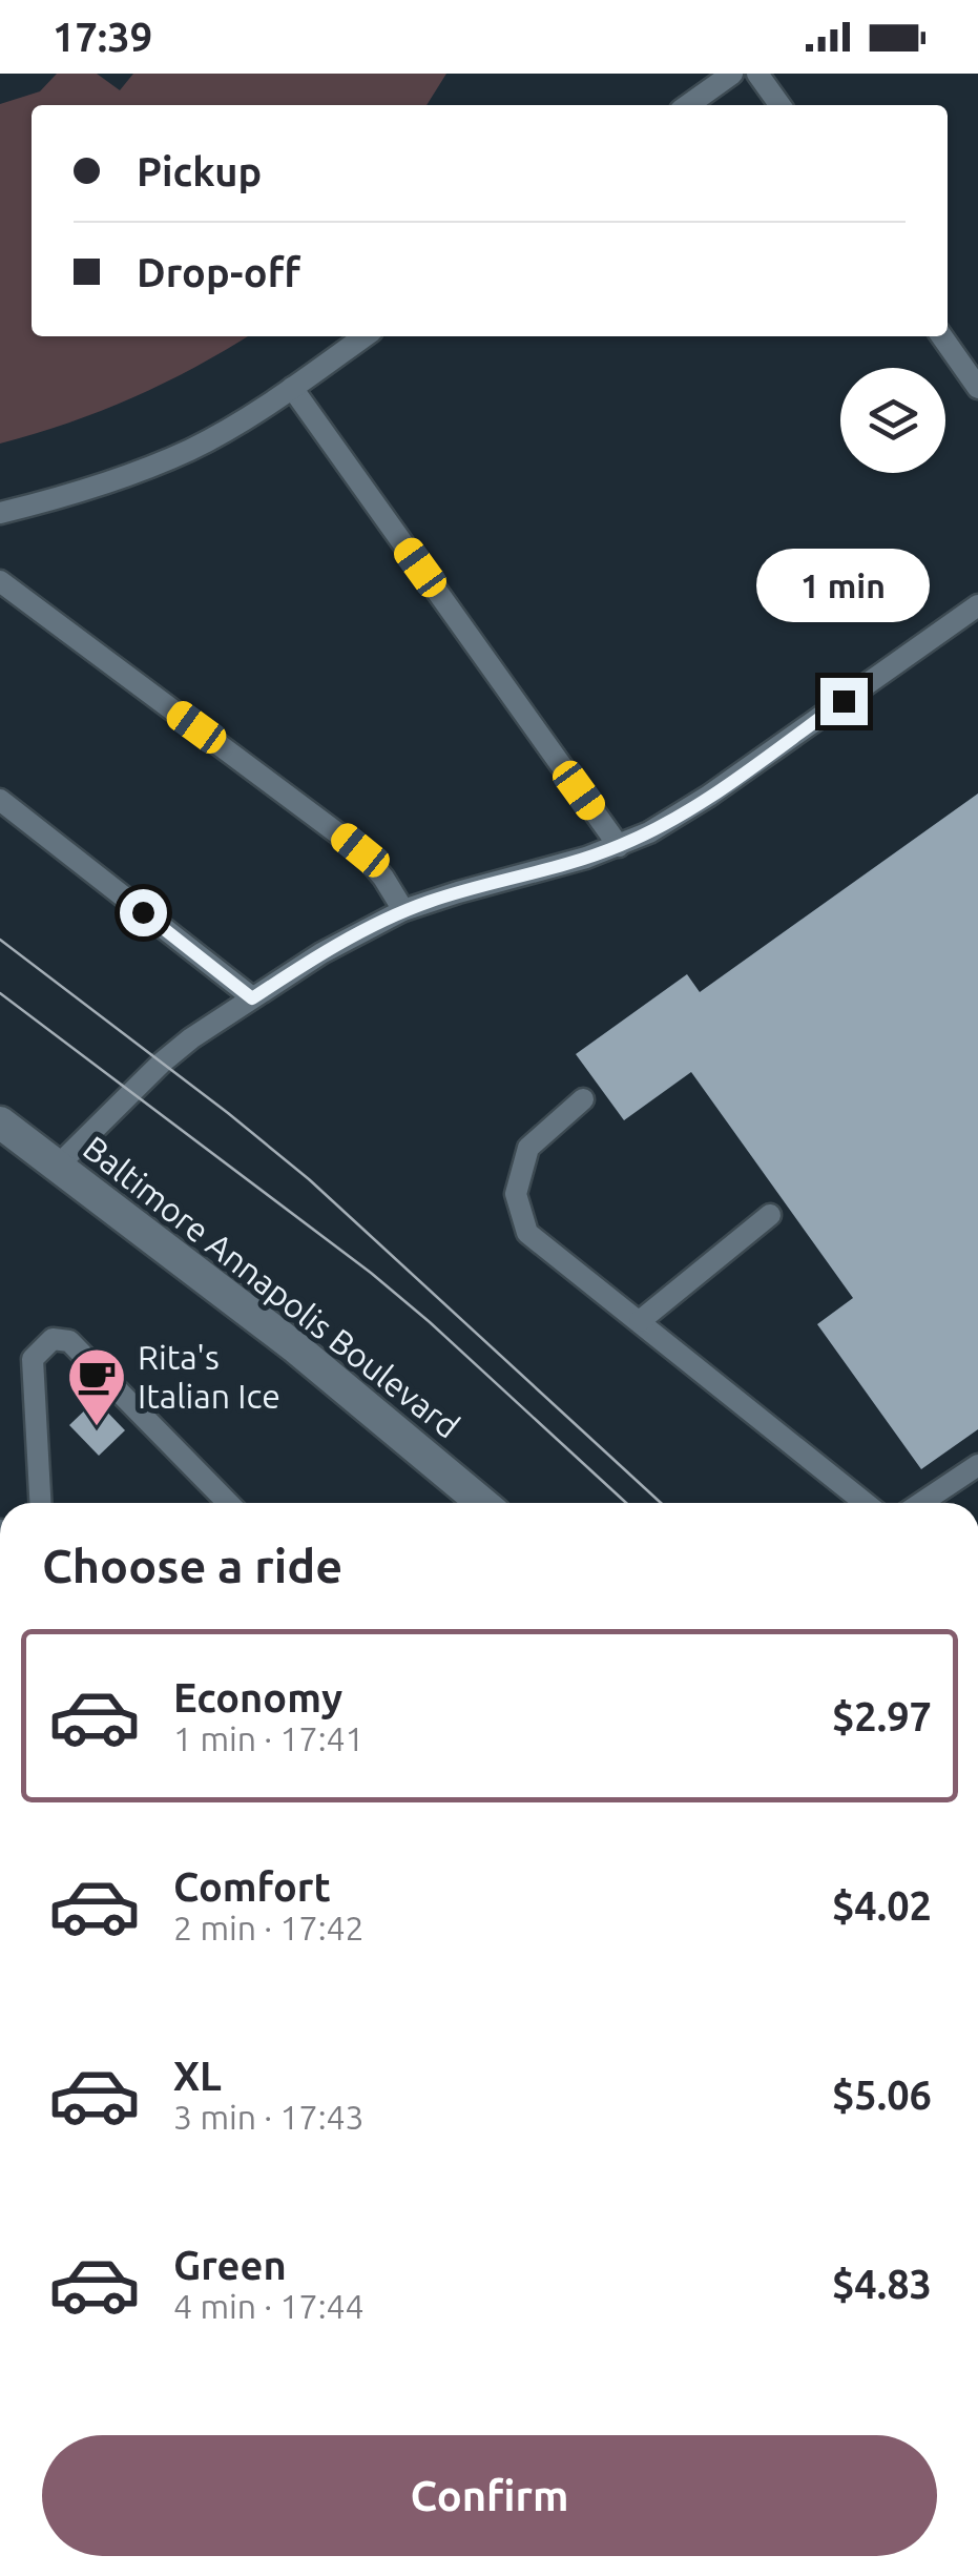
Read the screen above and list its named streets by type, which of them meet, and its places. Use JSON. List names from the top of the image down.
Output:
{
  "streets": {
    "main road": ["Baltimore Annapolis Boulevard"]
  },
  "places": {
    "cafe": ["Rita's Italian Ice"]
  },
  "page": {
    "status": "17:39",
    "banner": ["Pickup", "Drop-off"],
    "bubble": "1 min",
    "heading": "Choose a ride",
    "list": [
      {
        "name": "Economy",
        "note": "1 min · 17:41",
        "value": "$2.97"
      },
      {
        "name": "Comfort",
        "note": "2 min · 17:42",
        "value": "$4.02"
      },
      {
        "name": "XL",
        "note": "3 min · 17:43",
        "value": "$5.06"
      },
      {
        "name": "Green",
        "note": "4 min · 17:44",
        "value": "$4.83"
      }
    ],
    "buttons": "Confirm"
  }
}
